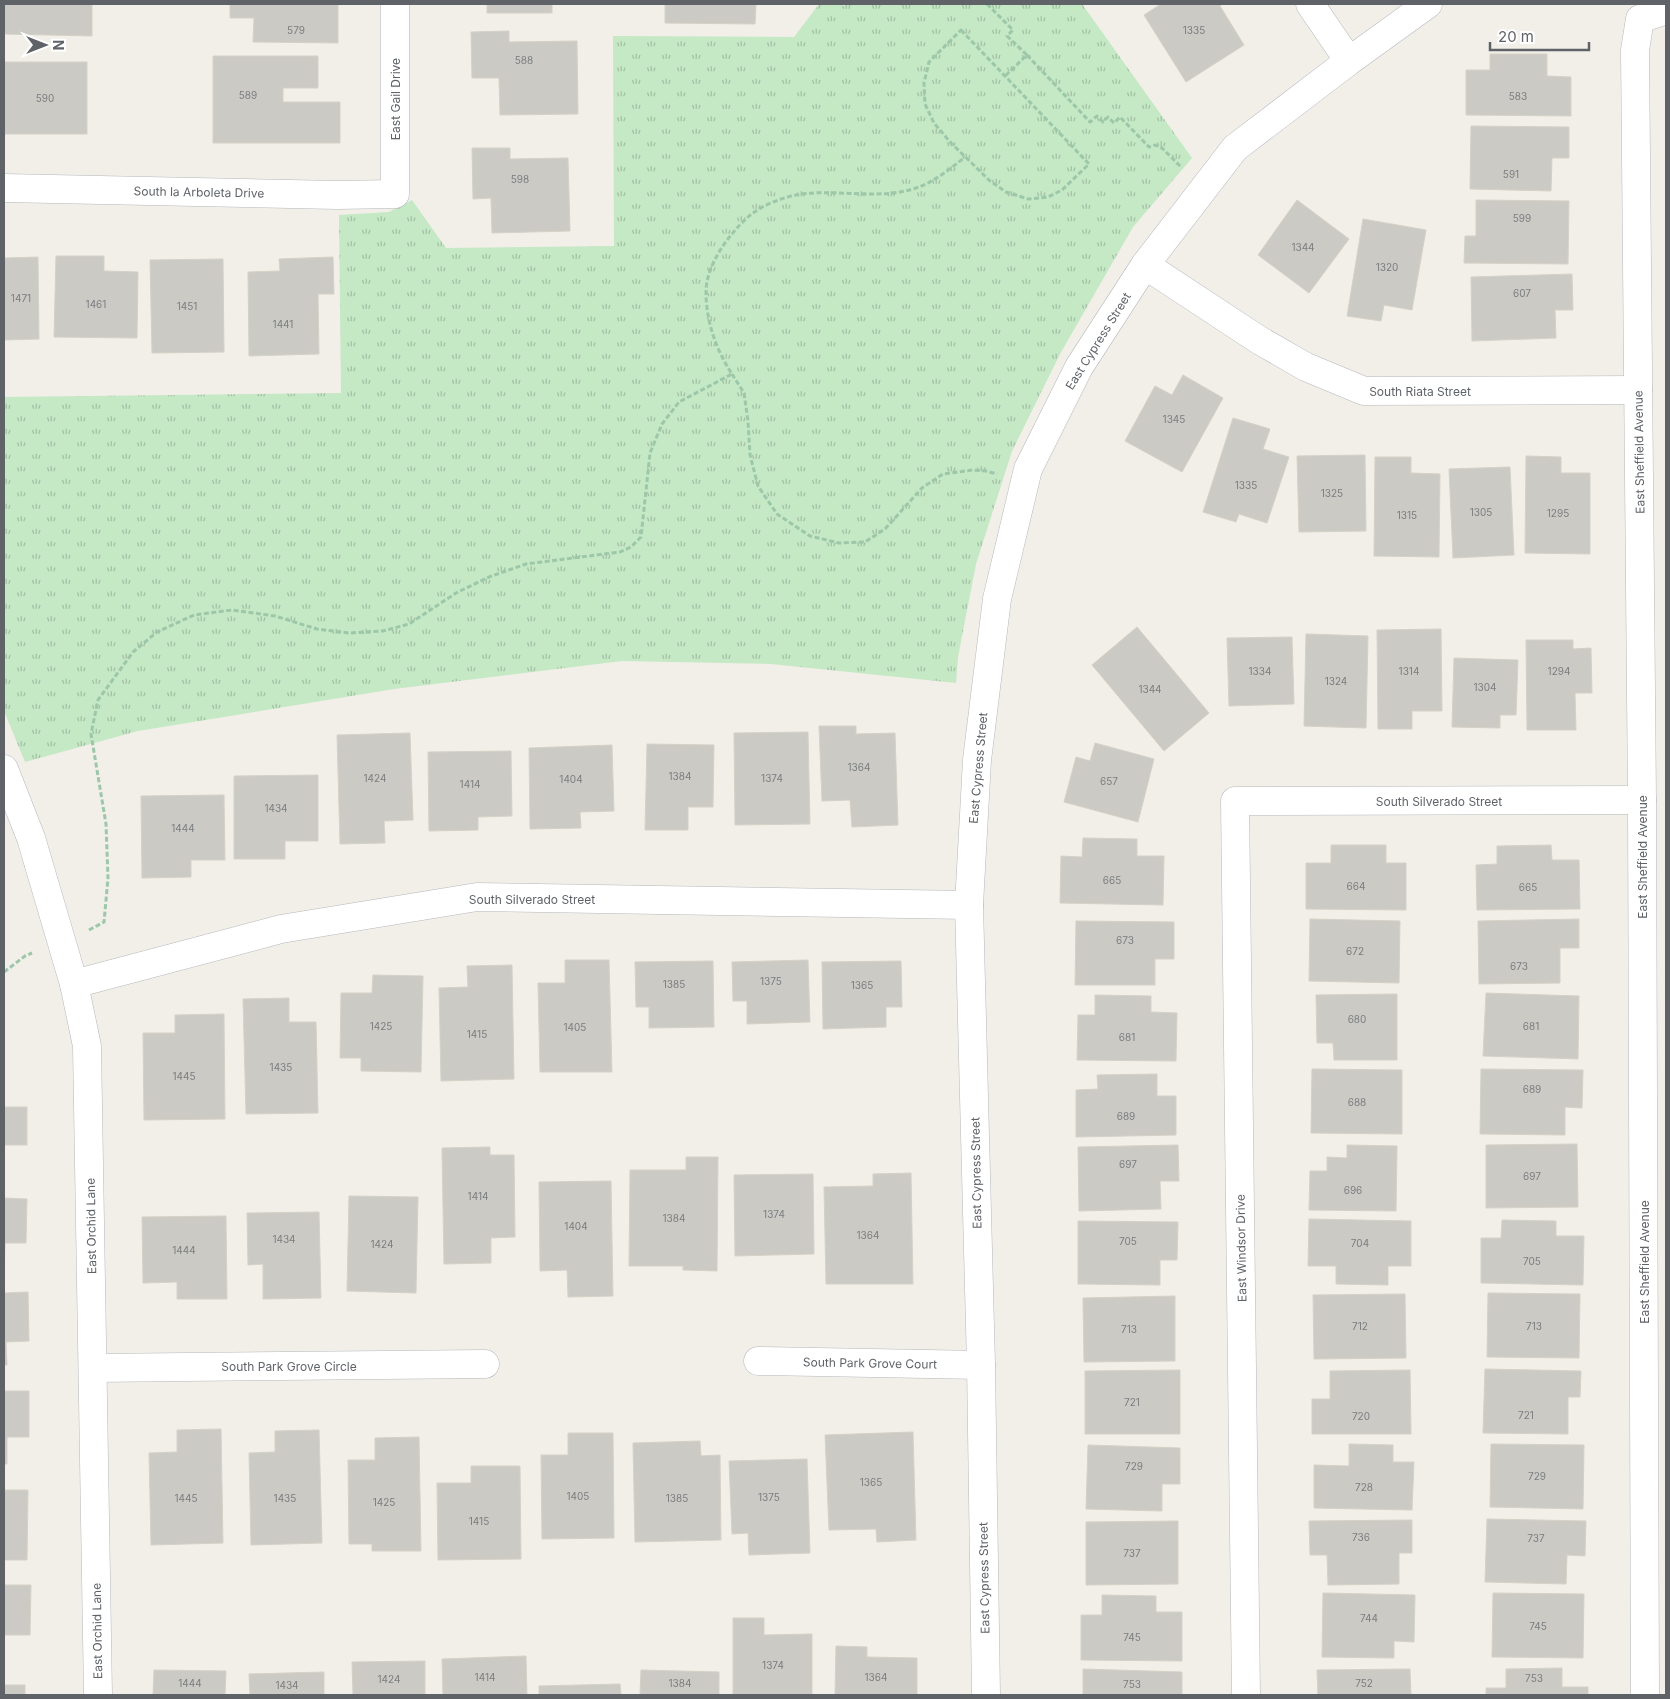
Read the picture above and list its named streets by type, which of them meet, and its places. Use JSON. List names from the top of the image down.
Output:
{
  "streets": {
    "street": [
      "East Gail Drive",
      "South la Arboleta Drive",
      "East Cypress Street",
      "South Riata Street",
      "East Sheffield Avenue",
      "South Silverado Street",
      "East Orchid Lane",
      "East Windsor Drive",
      "South Park Grove Court",
      "South Park Grove Circle"
    ]
  },
  "crossings": [
    ["East Gail Drive", "South la Arboleta Drive"],
    ["East Cypress Street", "South Riata Street"],
    ["East Cypress Street", "South Silverado Street"],
    ["East Cypress Street", "South Park Grove Court"],
    ["South Riata Street", "East Sheffield Avenue"],
    ["East Sheffield Avenue", "South Silverado Street"],
    ["South Silverado Street", "East Orchid Lane"],
    ["South Silverado Street", "East Windsor Drive"],
    ["East Orchid Lane", "South Park Grove Circle"]
  ],
  "house_numbers": [
    "579",
    "1335",
    "588",
    "589",
    "583",
    "590",
    "591",
    "598",
    "599",
    "1344",
    "1320",
    "607",
    "1471",
    "1461",
    "1451",
    "1441",
    "1345",
    "1335",
    "1325",
    "1305",
    "1295",
    "1315",
    "1334",
    "1314",
    "1294",
    "1324",
    "1304",
    "1344",
    "1364",
    "1384",
    "1424",
    "1374",
    "1404",
    "657",
    "1414",
    "1434",
    "1444",
    "665",
    "664",
    "665",
    "673",
    "672",
    "673",
    "1375",
    "1385",
    "1365",
    "680",
    "1425",
    "681",
    "1405",
    "1415",
    "681",
    "1435",
    "1445",
    "689",
    "688",
    "689",
    "697",
    "697",
    "696",
    "1414",
    "1374",
    "1384",
    "1404",
    "1364",
    "1434",
    "705",
    "704",
    "1424",
    "1444",
    "705",
    "712",
    "713",
    "713",
    "721",
    "721",
    "720",
    "729",
    "729",
    "1365",
    "728",
    "1405",
    "1375",
    "1445",
    "1435",
    "1385",
    "1425",
    "1415",
    "736",
    "737",
    "737",
    "744",
    "745",
    "745",
    "1374",
    "1414",
    "1364",
    "753",
    "1424",
    "1444",
    "1384",
    "752",
    "753",
    "1434"
  ],
  "scale_bar": "20 m",
  "north": "right"
}
